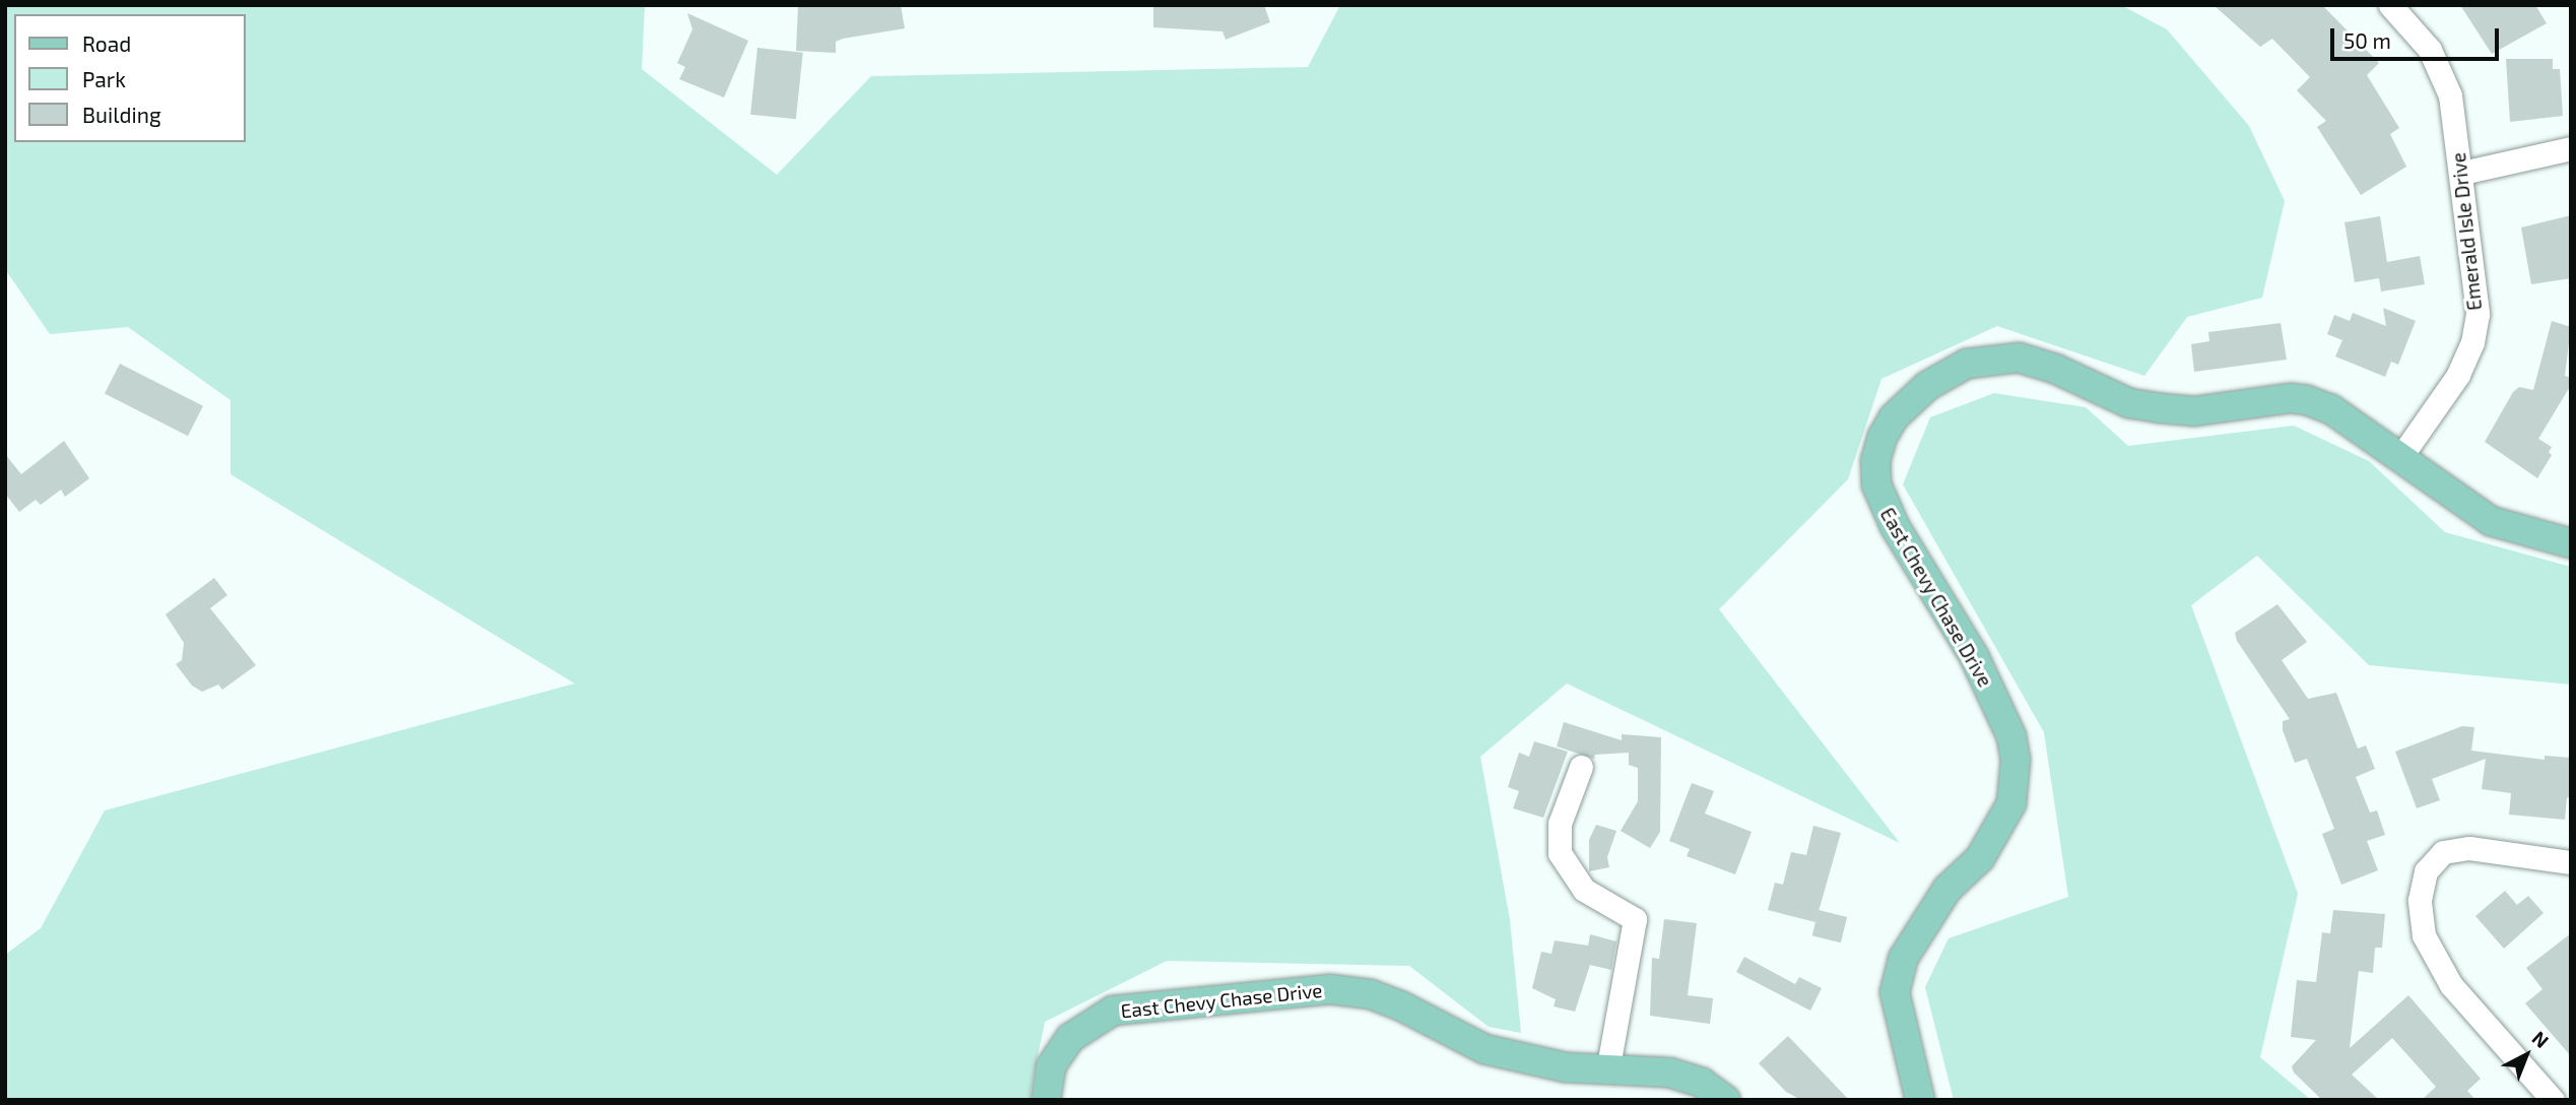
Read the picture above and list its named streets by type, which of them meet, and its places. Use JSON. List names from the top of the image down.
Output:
{
  "streets": {
    "main road": ["East Chevy Chase Drive"],
    "street": ["Emerald Isle Drive"]
  },
  "crossings": [
    ["Emerald Isle Drive", "East Chevy Chase Drive"]
  ],
  "legend": ["Road", "Park", "Building"],
  "scale_bar": "50 m",
  "north": "top right"
}
